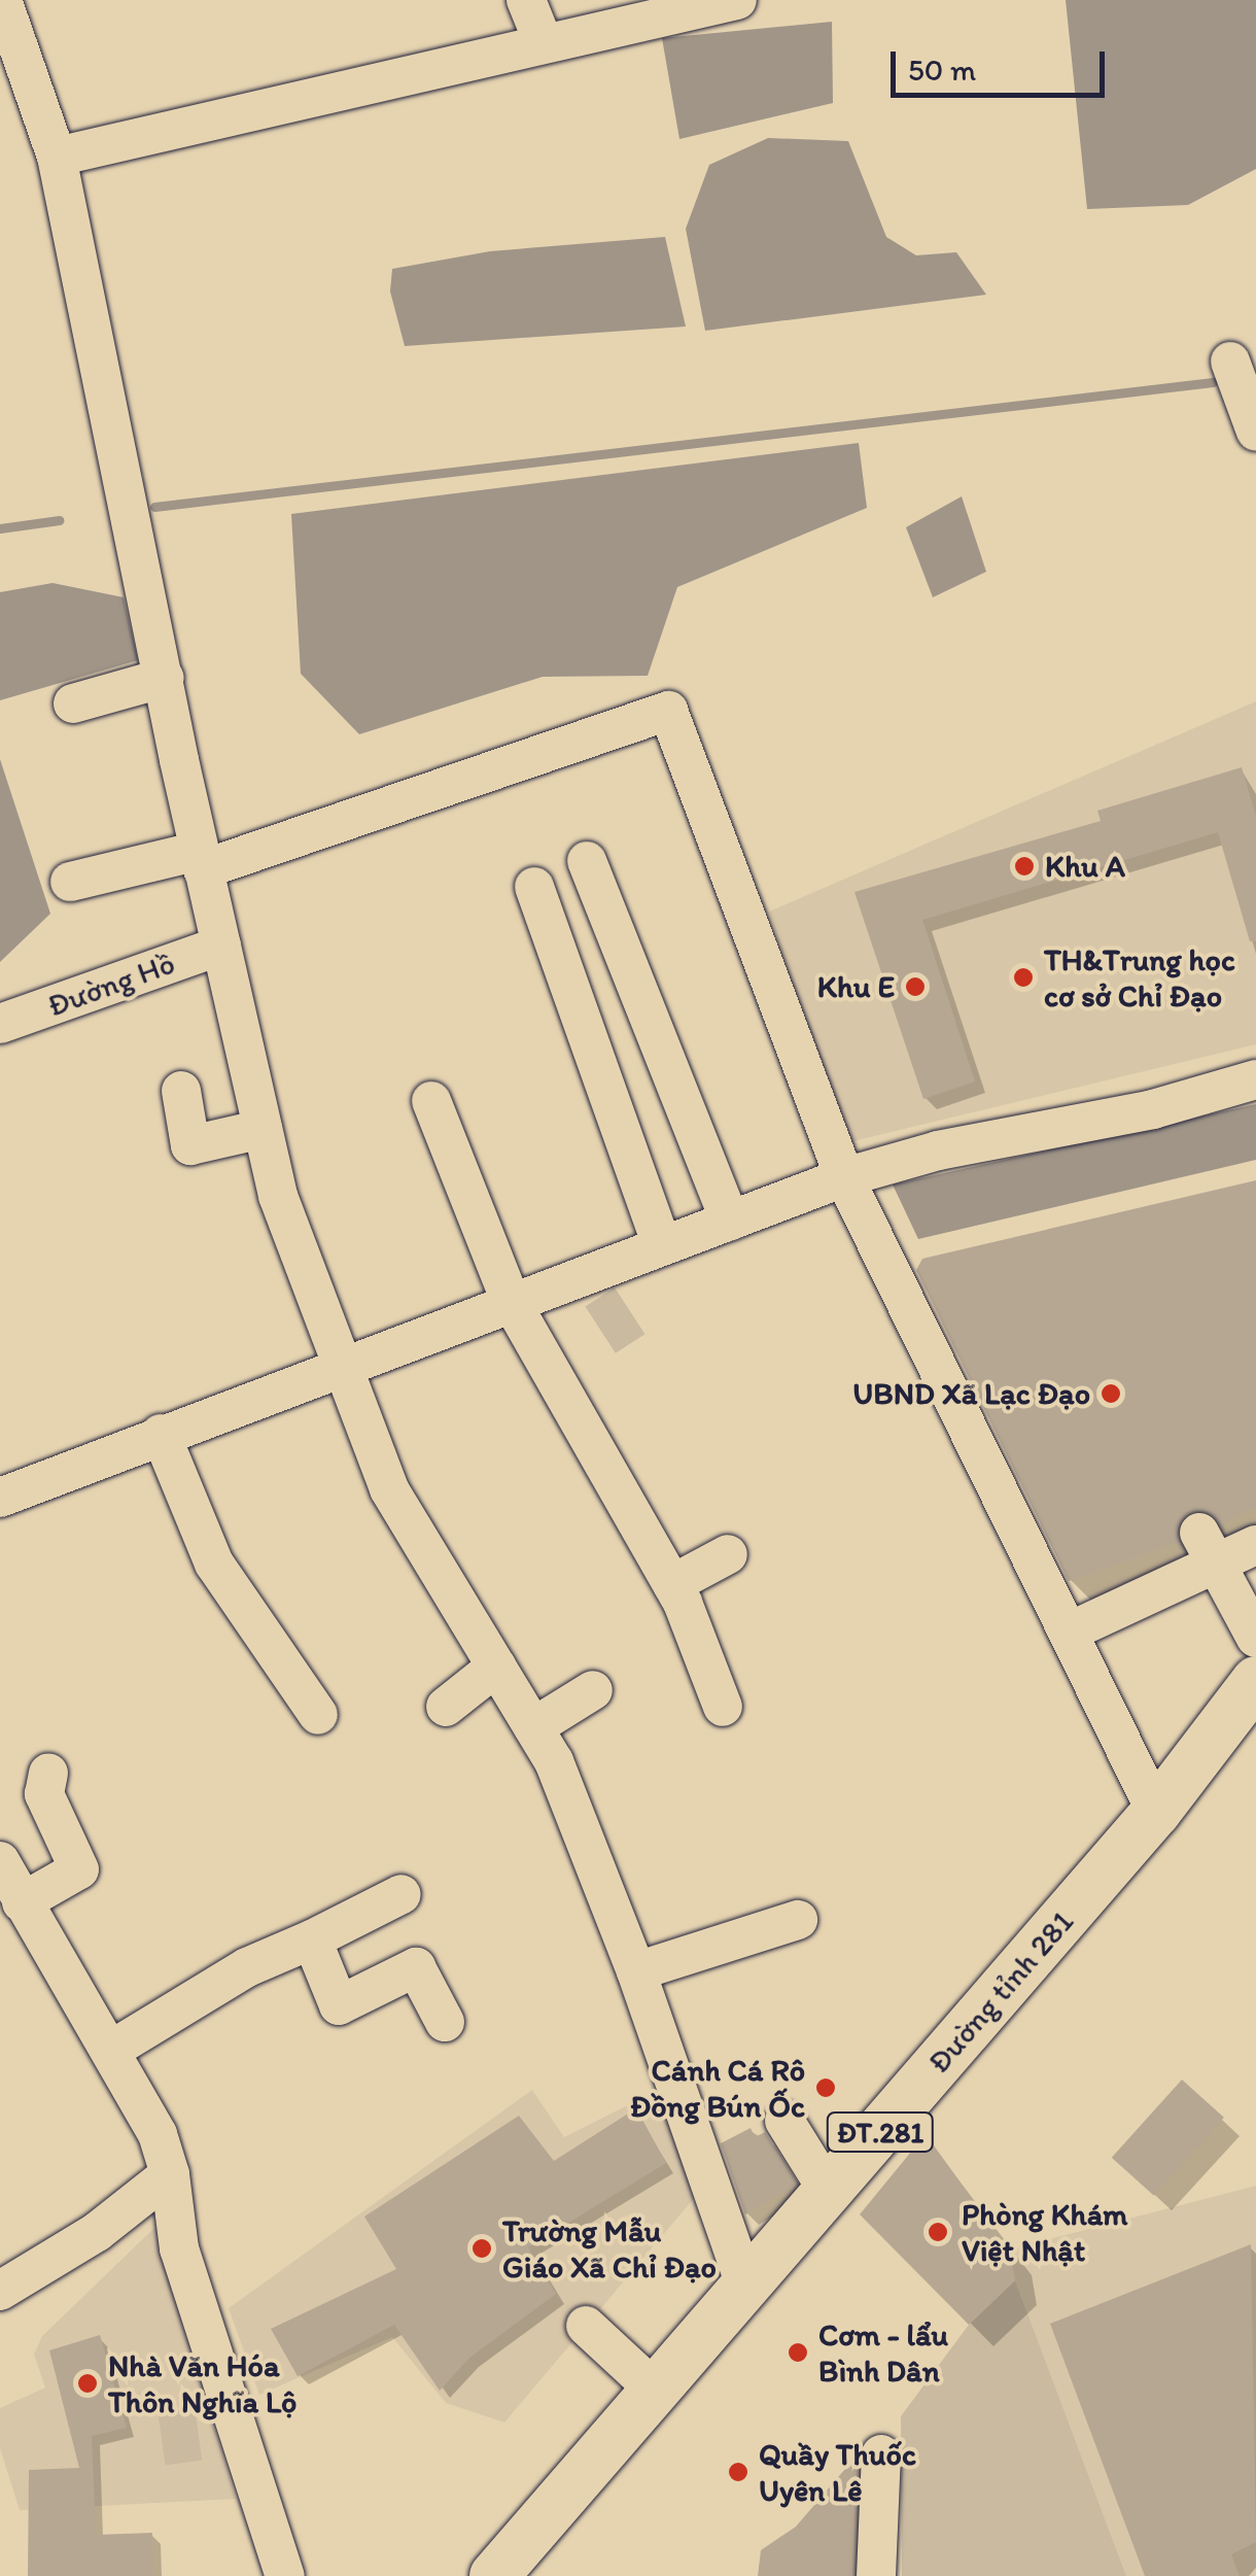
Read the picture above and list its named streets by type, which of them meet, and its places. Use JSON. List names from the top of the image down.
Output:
{
  "streets": {
    "main road": ["Đường tỉnh 281", "ĐT.281"],
    "street": ["Đường Hồ"]
  },
  "places": [
    "Khu A",
    "TH&Trung học cơ sở Chỉ Đạo",
    "Khu E",
    "UBND Xã Lạc Đạo",
    "Cánh Cá Rô Đồng Bún Ốc",
    "Phòng Khám Việt Nhật",
    "Trường Mẫu Giáo Xã Chỉ Đạo",
    "Cơm - lẩu Bình Dân",
    "Nhà Văn Hóa Thôn Nghĩa Lộ",
    "Quầy Thuốc Uyên Lê"
  ],
  "scale_bar": "50 m"
}
